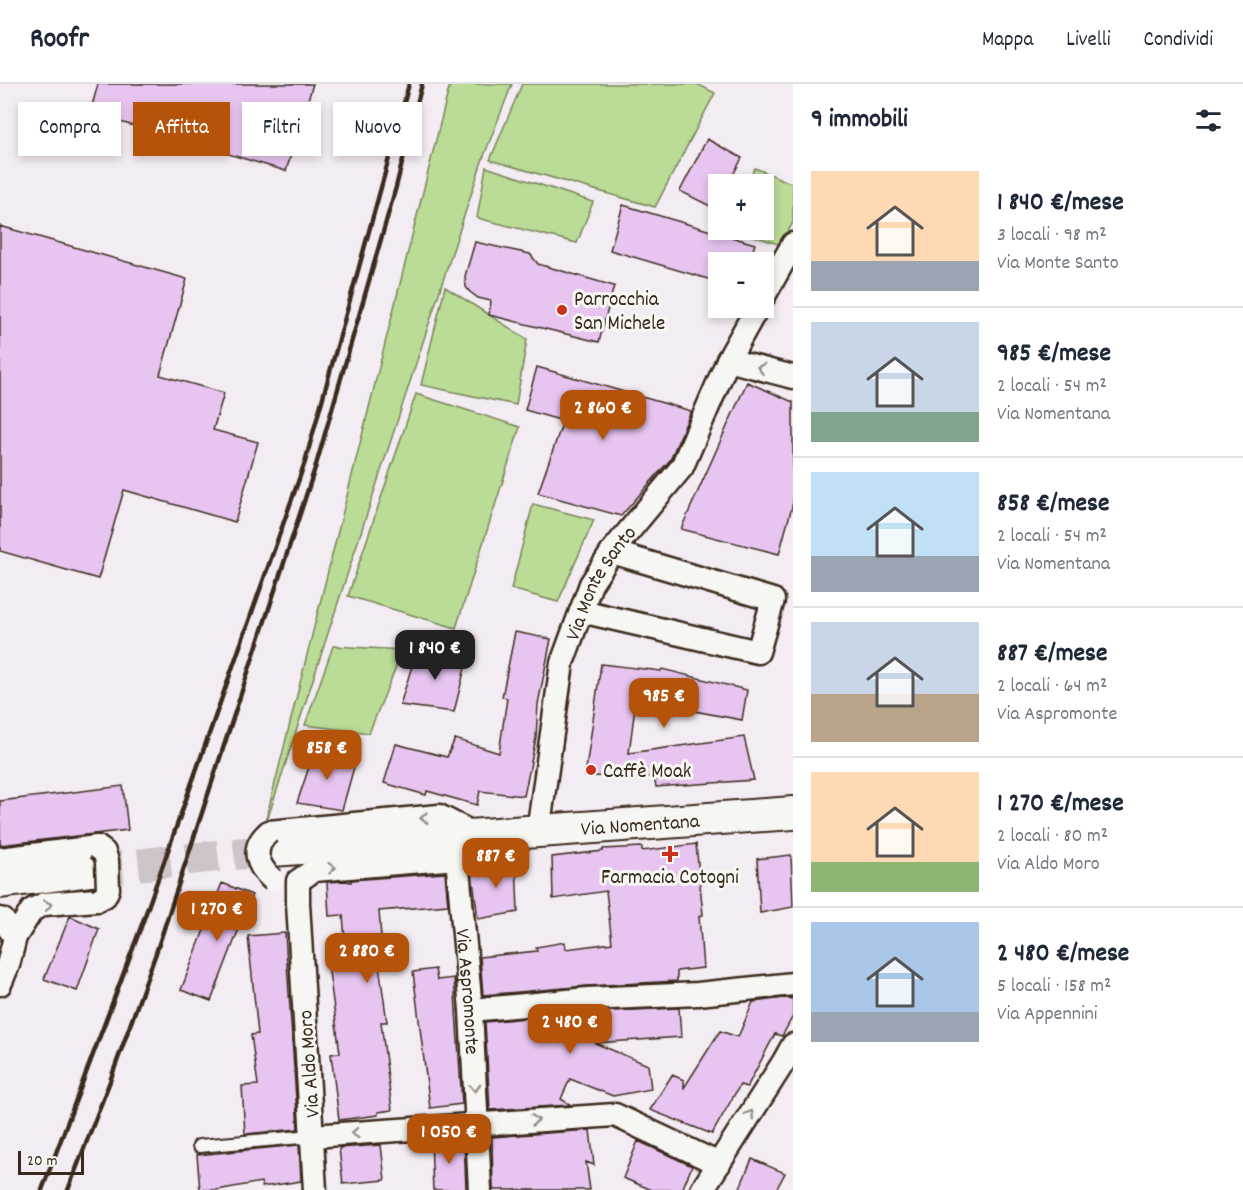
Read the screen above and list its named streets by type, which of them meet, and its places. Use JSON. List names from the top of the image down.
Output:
{
  "streets": {
    "main road": ["Via Nomentana"],
    "street": ["Via Monte Santo", "Via Aspromonte", "Via Aldo Moro"]
  },
  "crossings": [
    ["Via Monte Santo", "Via Nomentana"],
    ["Via Nomentana", "Via Aspromonte"],
    ["Via Nomentana", "Via Aldo Moro"],
    ["Via Aspromonte", "Via Aldo Moro"]
  ],
  "one_way": ["Via Aldo Moro"],
  "places": {
    "other": ["Parrocchia San Michele", "Caffè Moak"],
    "health": ["Farmacia Cotogni"]
  },
  "scale_bar": "20 m",
  "page": {
    "header": "Roofr",
    "nav": ["Mappa", "Livelli", "Condividi"],
    "heading": "9 immobili",
    "chip": [
      "Compra",
      "Affitta",
      "Filtri",
      "Nuovo"
    ],
    "list": [
      {
        "name": "1 840 €/mese",
        "note": "3 locali · 98 m² · Via Monte Santo"
      },
      {
        "name": "985 €/mese",
        "note": "2 locali · 54 m² · Via Nomentana"
      },
      {
        "name": "858 €/mese",
        "note": "2 locali · 54 m² · Via Nomentana"
      },
      {
        "name": "887 €/mese",
        "note": "2 locali · 64 m² · Via Aspromonte"
      },
      {
        "name": "1 270 €/mese",
        "note": "2 locali · 80 m² · Via Aldo Moro"
      },
      {
        "name": "2 480 €/mese",
        "note": "5 locali · 158 m² · Via Appennini"
      }
    ],
    "map_buttons": ["+", "−"],
    "price": [
      "2 860 €",
      "1 840 €",
      "985 €",
      "858 €",
      "887 €",
      "1 270 €",
      "2 880 €",
      "2 480 €",
      "1 050 €"
    ],
    "scale": "20 m"
  }
}
